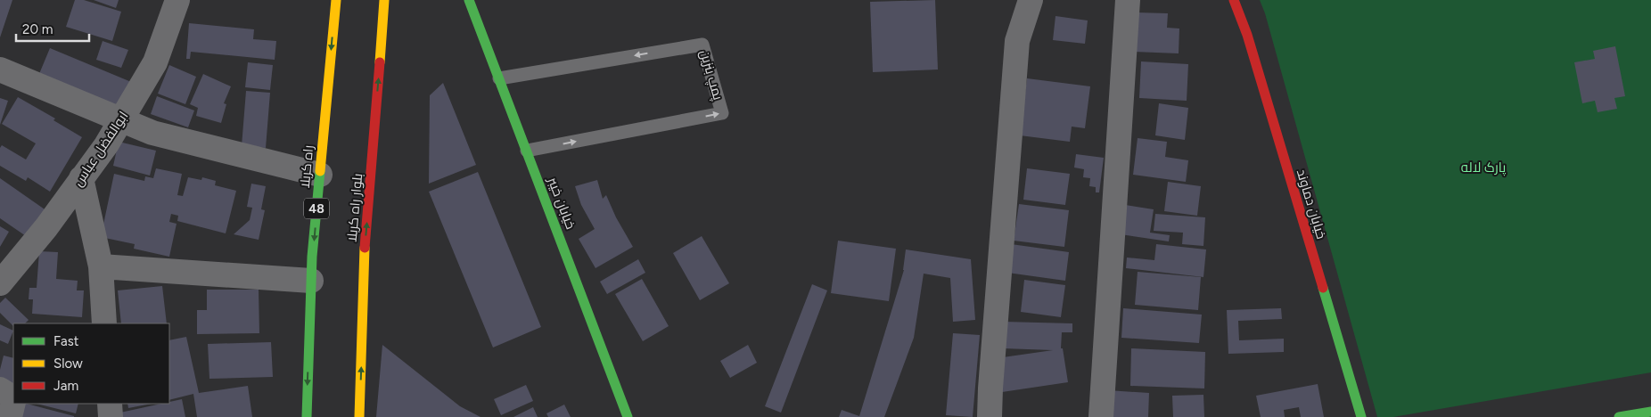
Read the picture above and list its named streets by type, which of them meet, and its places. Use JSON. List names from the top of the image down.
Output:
{
  "streets": {
    "main road": [
      "راه کربلا",
      "خیابان خیبر",
      "خیابان دماوند",
      "بلوار راه کربلا",
      "48"
    ],
    "street": ["ابوالفضل عباس"],
    "lane": ["پمپ بنزین"]
  },
  "crossings": [
    ["پمپ بنزین", "خیابان خیبر"]
  ],
  "one_way": ["راه کربلا", "بلوار راه کربلا"],
  "parks": ["پارک لاله"],
  "legend": ["Fast", "Slow", "Jam"],
  "scale_bar": "20 m"
}
